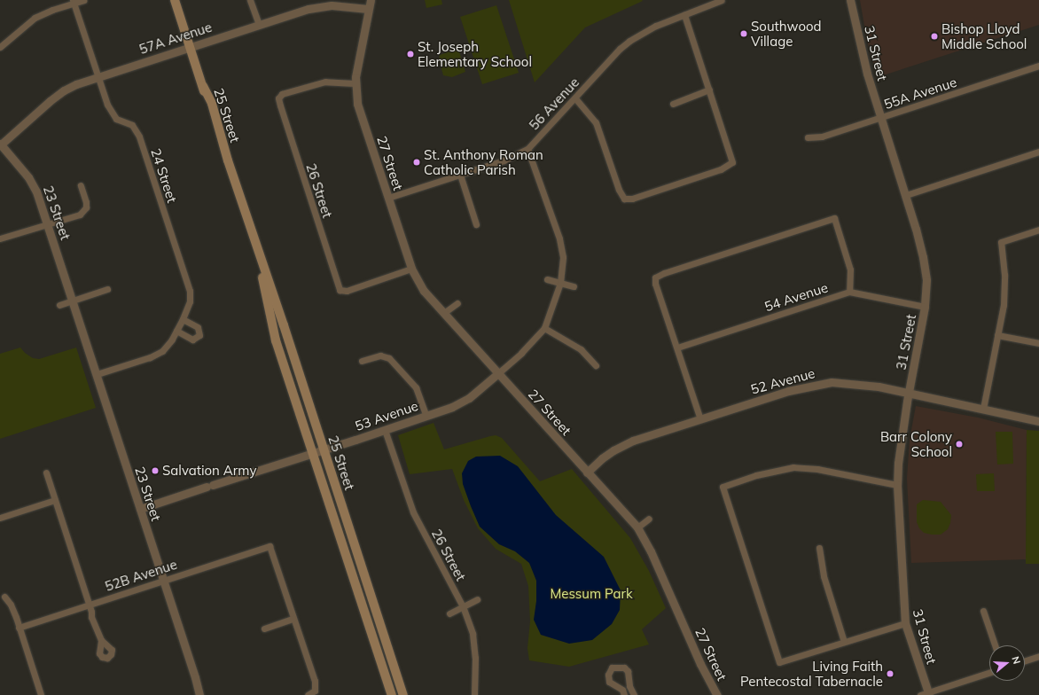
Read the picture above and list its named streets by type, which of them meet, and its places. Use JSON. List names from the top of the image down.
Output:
{
  "streets": {
    "main road": ["25 Street"],
    "street": [
      "57A Avenue",
      "31 Street",
      "55A Avenue",
      "56 Avenue",
      "27 Street",
      "24 Street",
      "26 Street",
      "23 Street",
      "54 Avenue",
      "52 Avenue",
      "53 Avenue",
      "52B Avenue"
    ]
  },
  "crossings": [
    ["57A Avenue", "25 Street"],
    ["57A Avenue", "27 Street"],
    ["57A Avenue", "24 Street"],
    ["57A Avenue", "23 Street"],
    ["31 Street", "55A Avenue"],
    ["31 Street", "54 Avenue"],
    ["31 Street", "52 Avenue"],
    ["56 Avenue", "27 Street"],
    ["25 Street", "53 Avenue"],
    ["27 Street", "26 Street"],
    ["27 Street", "52 Avenue"],
    ["27 Street", "53 Avenue"],
    ["26 Street", "53 Avenue"],
    ["23 Street", "53 Avenue"],
    ["23 Street", "52B Avenue"]
  ],
  "parks": ["Messum Park"],
  "places": [
    "Southwood Village",
    "Bishop Lloyd Middle School",
    "St. Joseph Elementary School",
    "St. Anthony Roman Catholic Parish",
    "Barr Colony School",
    "Salvation Army",
    "Living Faith Pentecostal Tabernacle"
  ],
  "north": "right"
}
